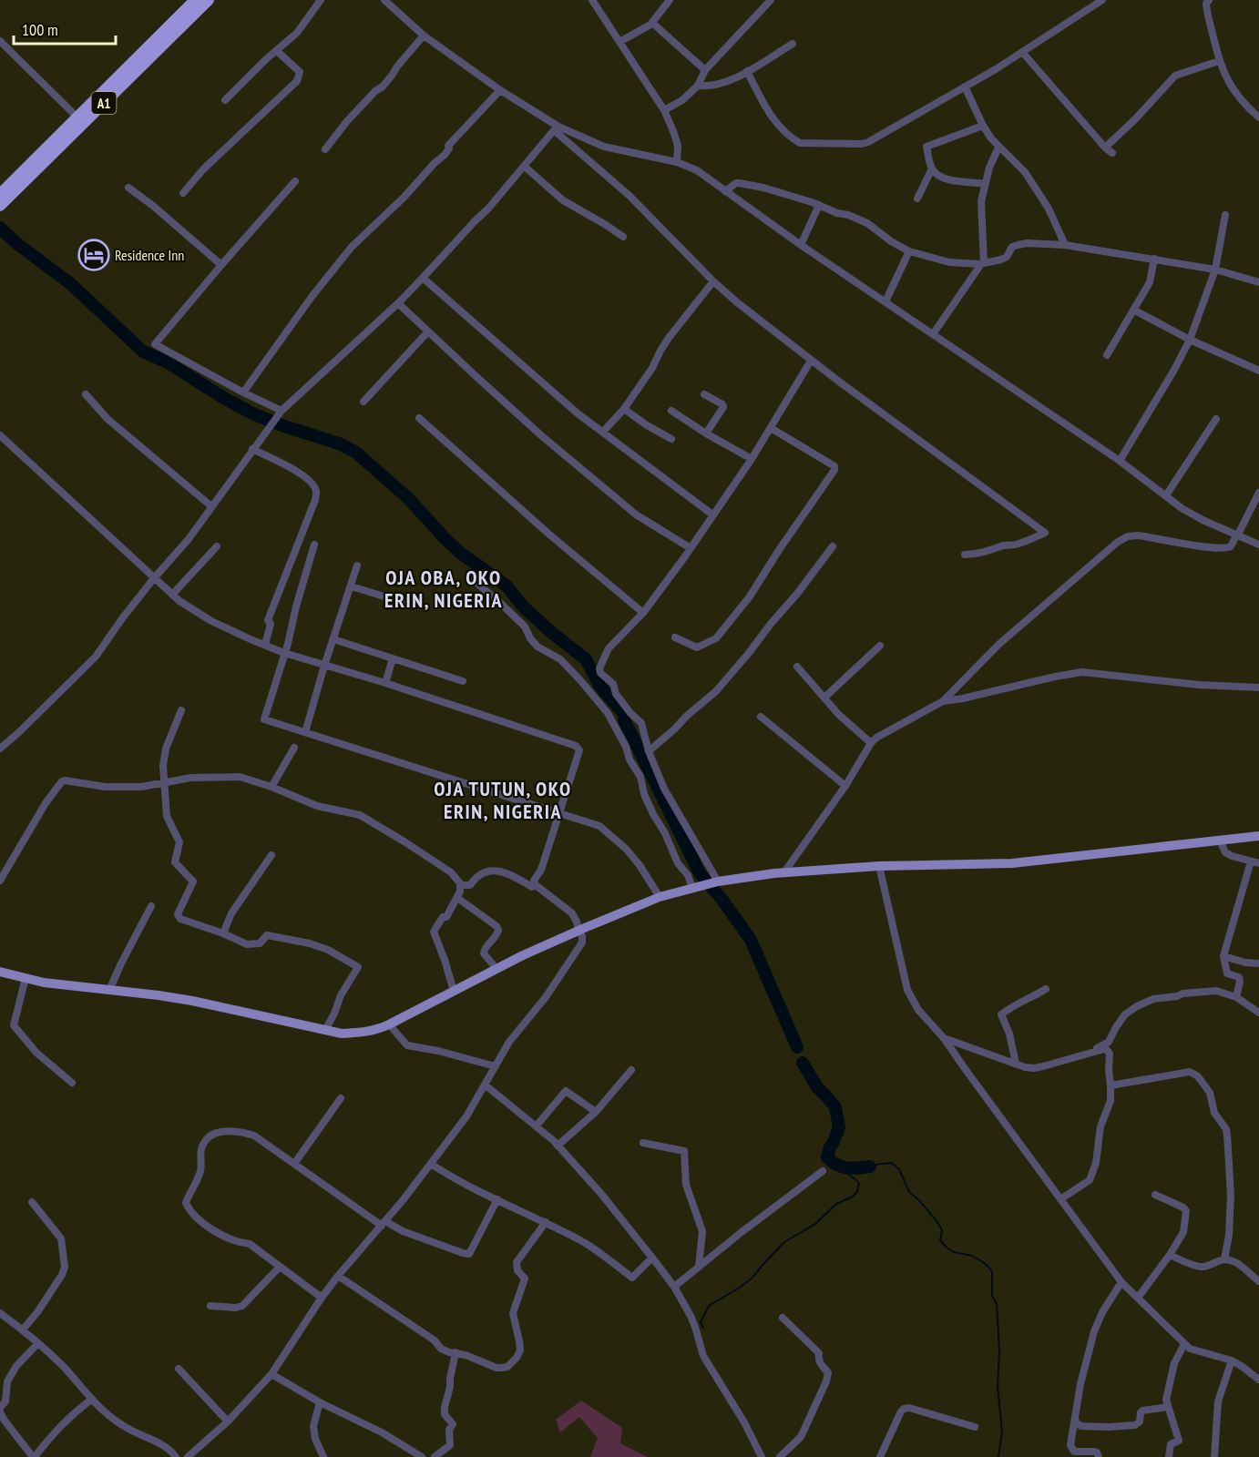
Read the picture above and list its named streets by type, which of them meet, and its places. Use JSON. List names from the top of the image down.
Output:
{
  "streets": {
    "highway": ["A1"]
  },
  "districts": ["OJA OBA, OKO ERIN, NIGERIA", "OJA TUTUN, OKO ERIN, NIGERIA"],
  "places": {
    "hotel": ["Residence Inn"]
  },
  "scale_bar": "100 m"
}
